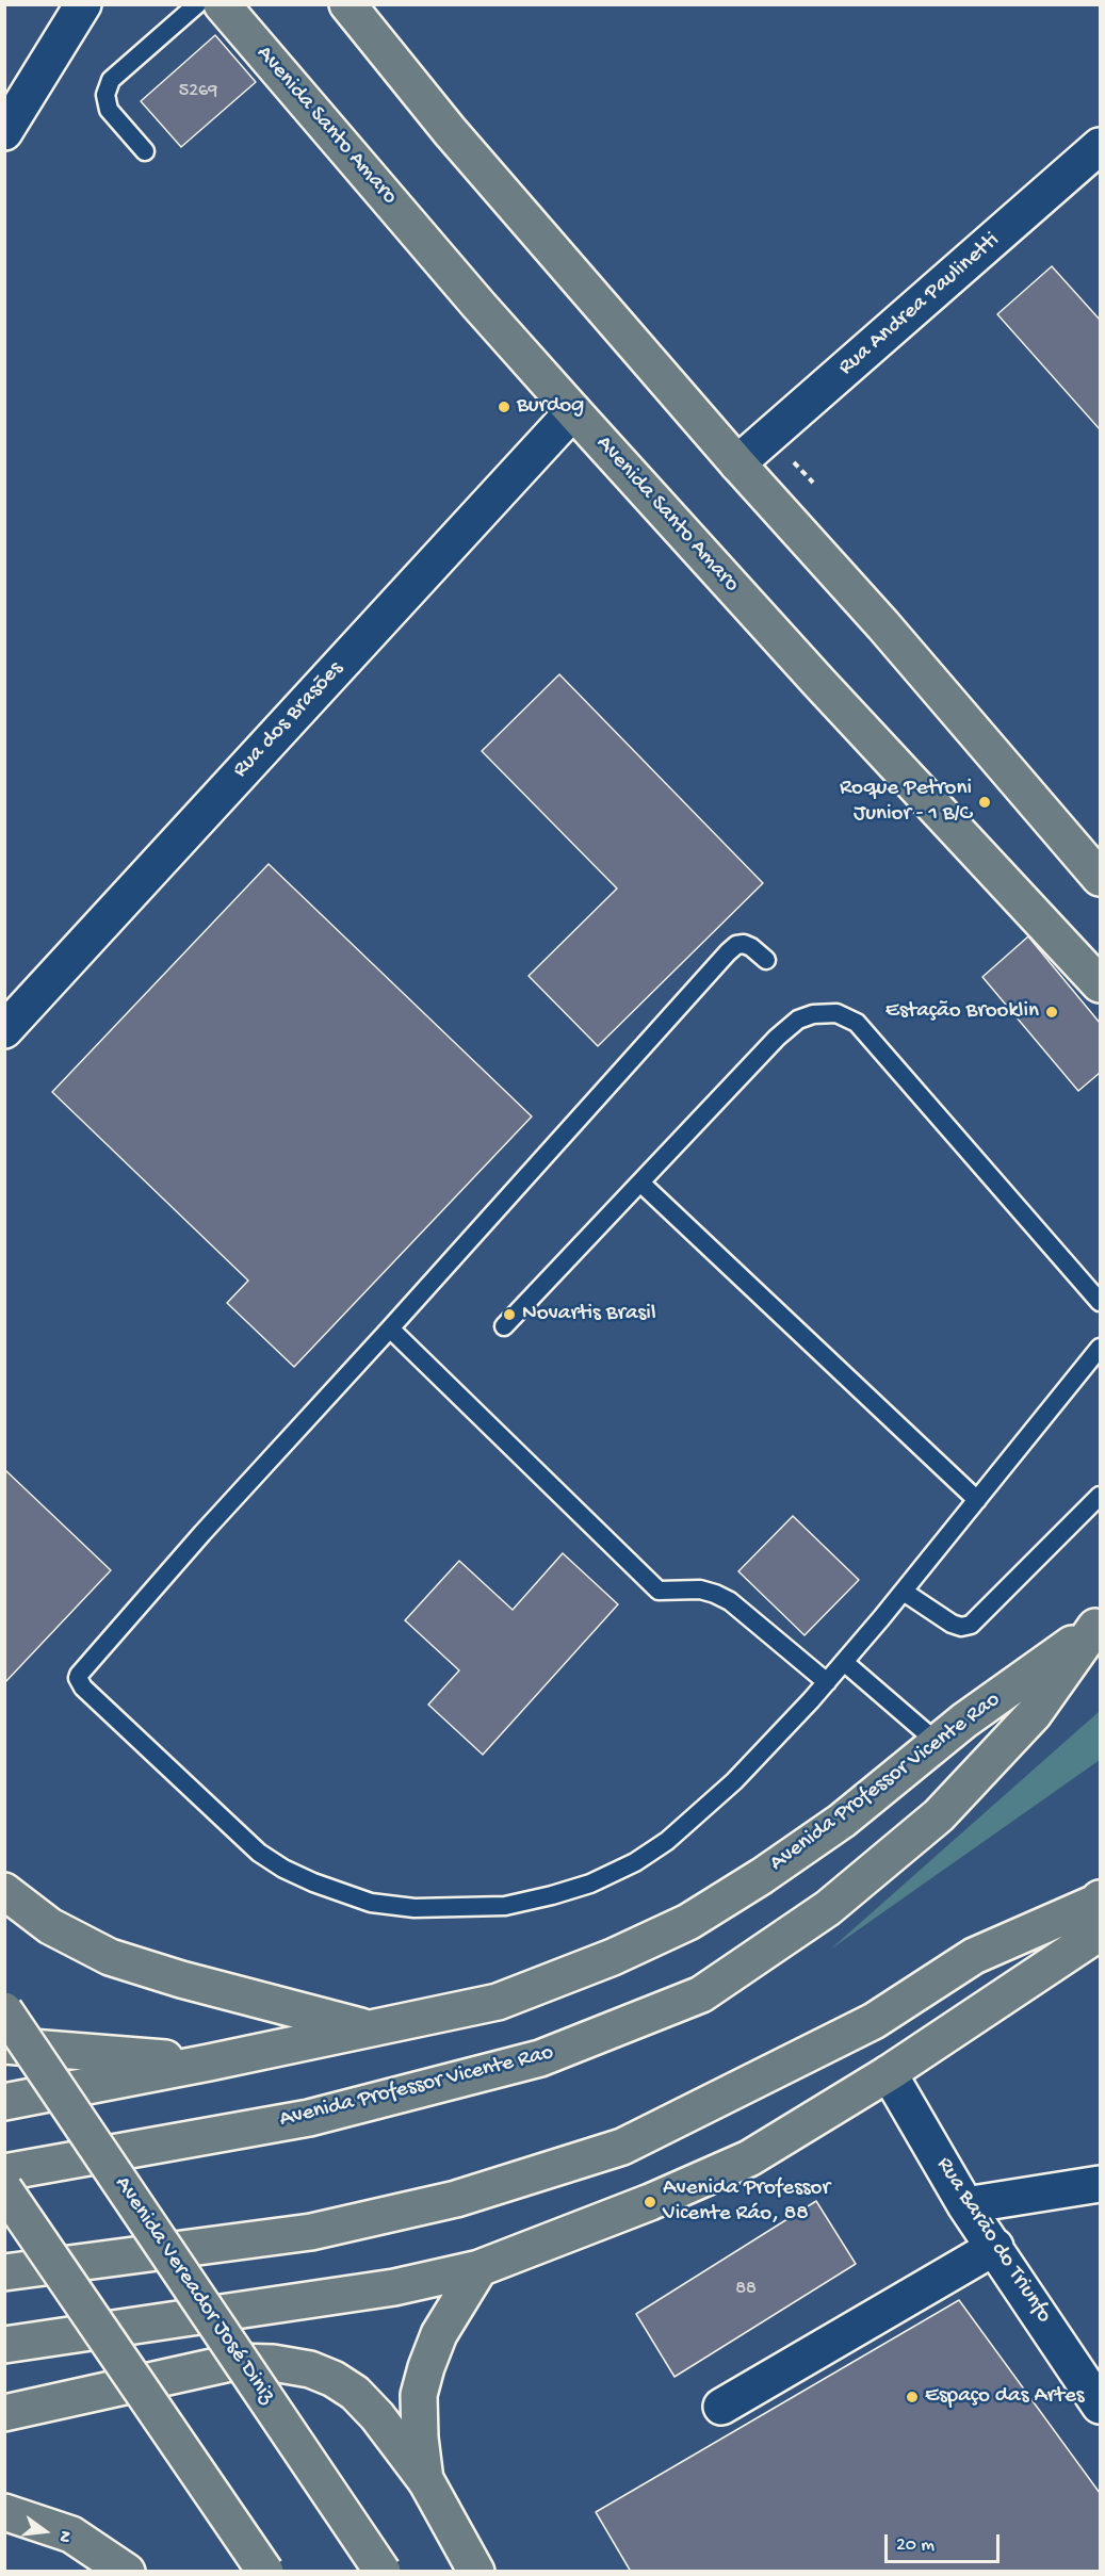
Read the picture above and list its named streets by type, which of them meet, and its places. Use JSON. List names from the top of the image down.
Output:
{
  "streets": {
    "main road": ["Avenida Santo Amaro", "Avenida Professor Vicente Rao", "Avenida Vereador José Diniz"],
    "street": ["Rua Andrea Paulinetti", "Rua dos Brasões", "Rua Barão do Triunfo"]
  },
  "crossings": [
    ["Avenida Santo Amaro", "Rua dos Brasões"]
  ],
  "places": [
    "Burdog",
    "Roque Petroni Junior - 1 B/C",
    "Estação Brooklin",
    "Novartis Brasil",
    "Avenida Professor Vicente Ráo, 88",
    "Espaço das Artes"
  ],
  "house_numbers": ["5269", "88"],
  "scale_bar": "20 m",
  "north": "right"
}
